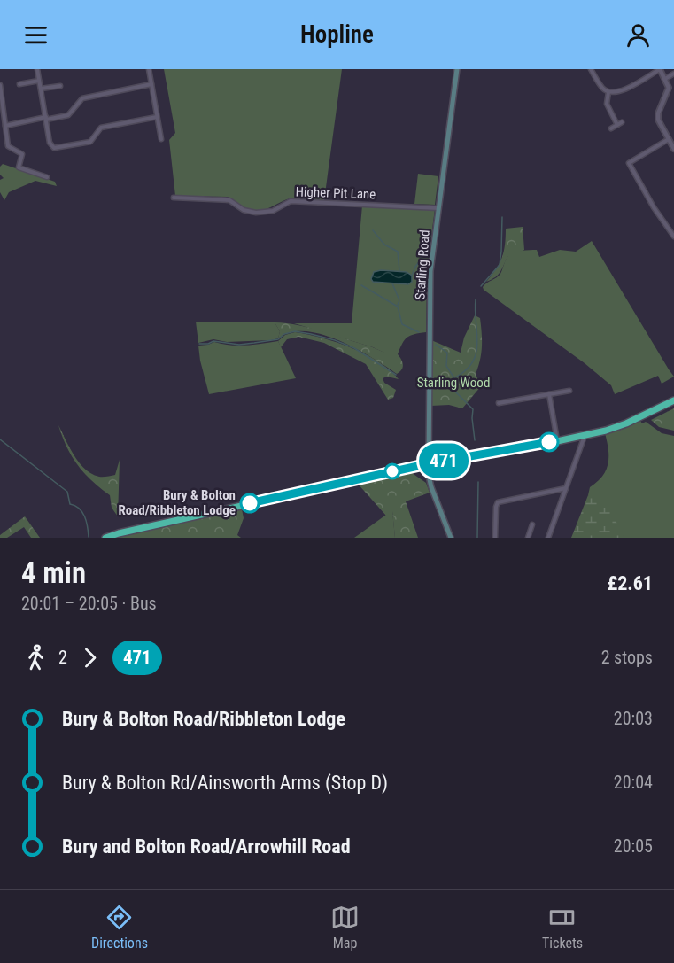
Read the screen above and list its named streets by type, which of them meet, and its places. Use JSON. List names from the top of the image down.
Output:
{
  "streets": {
    "main road": ["Starling Road"],
    "street": ["Higher Pit Lane"]
  },
  "crossings": [
    ["Higher Pit Lane", "Starling Road"]
  ],
  "parks": ["Starling Wood"],
  "places": ["Bury & Bolton Road/Ribbleton Lodge"],
  "lines": ["bus line 471"],
  "page": {
    "header": "Hopline",
    "on_map": "471",
    "heading": ["4 min", "20:01 – 20:05 · Bus", "£2.61"],
    "legs": ["2", "471", "2 stops"],
    "list": [
      {
        "name": "Bury & Bolton Road/Ribbleton Lodge",
        "value": "20:03"
      },
      {
        "name": "Bury & Bolton Rd/Ainsworth Arms (Stop D)",
        "value": "20:04"
      },
      {
        "name": "Bury and Bolton Road/Arrowhill Road",
        "value": "20:05"
      }
    ],
    "tabs": ["Directions", "Map", "Tickets"]
  }
}
